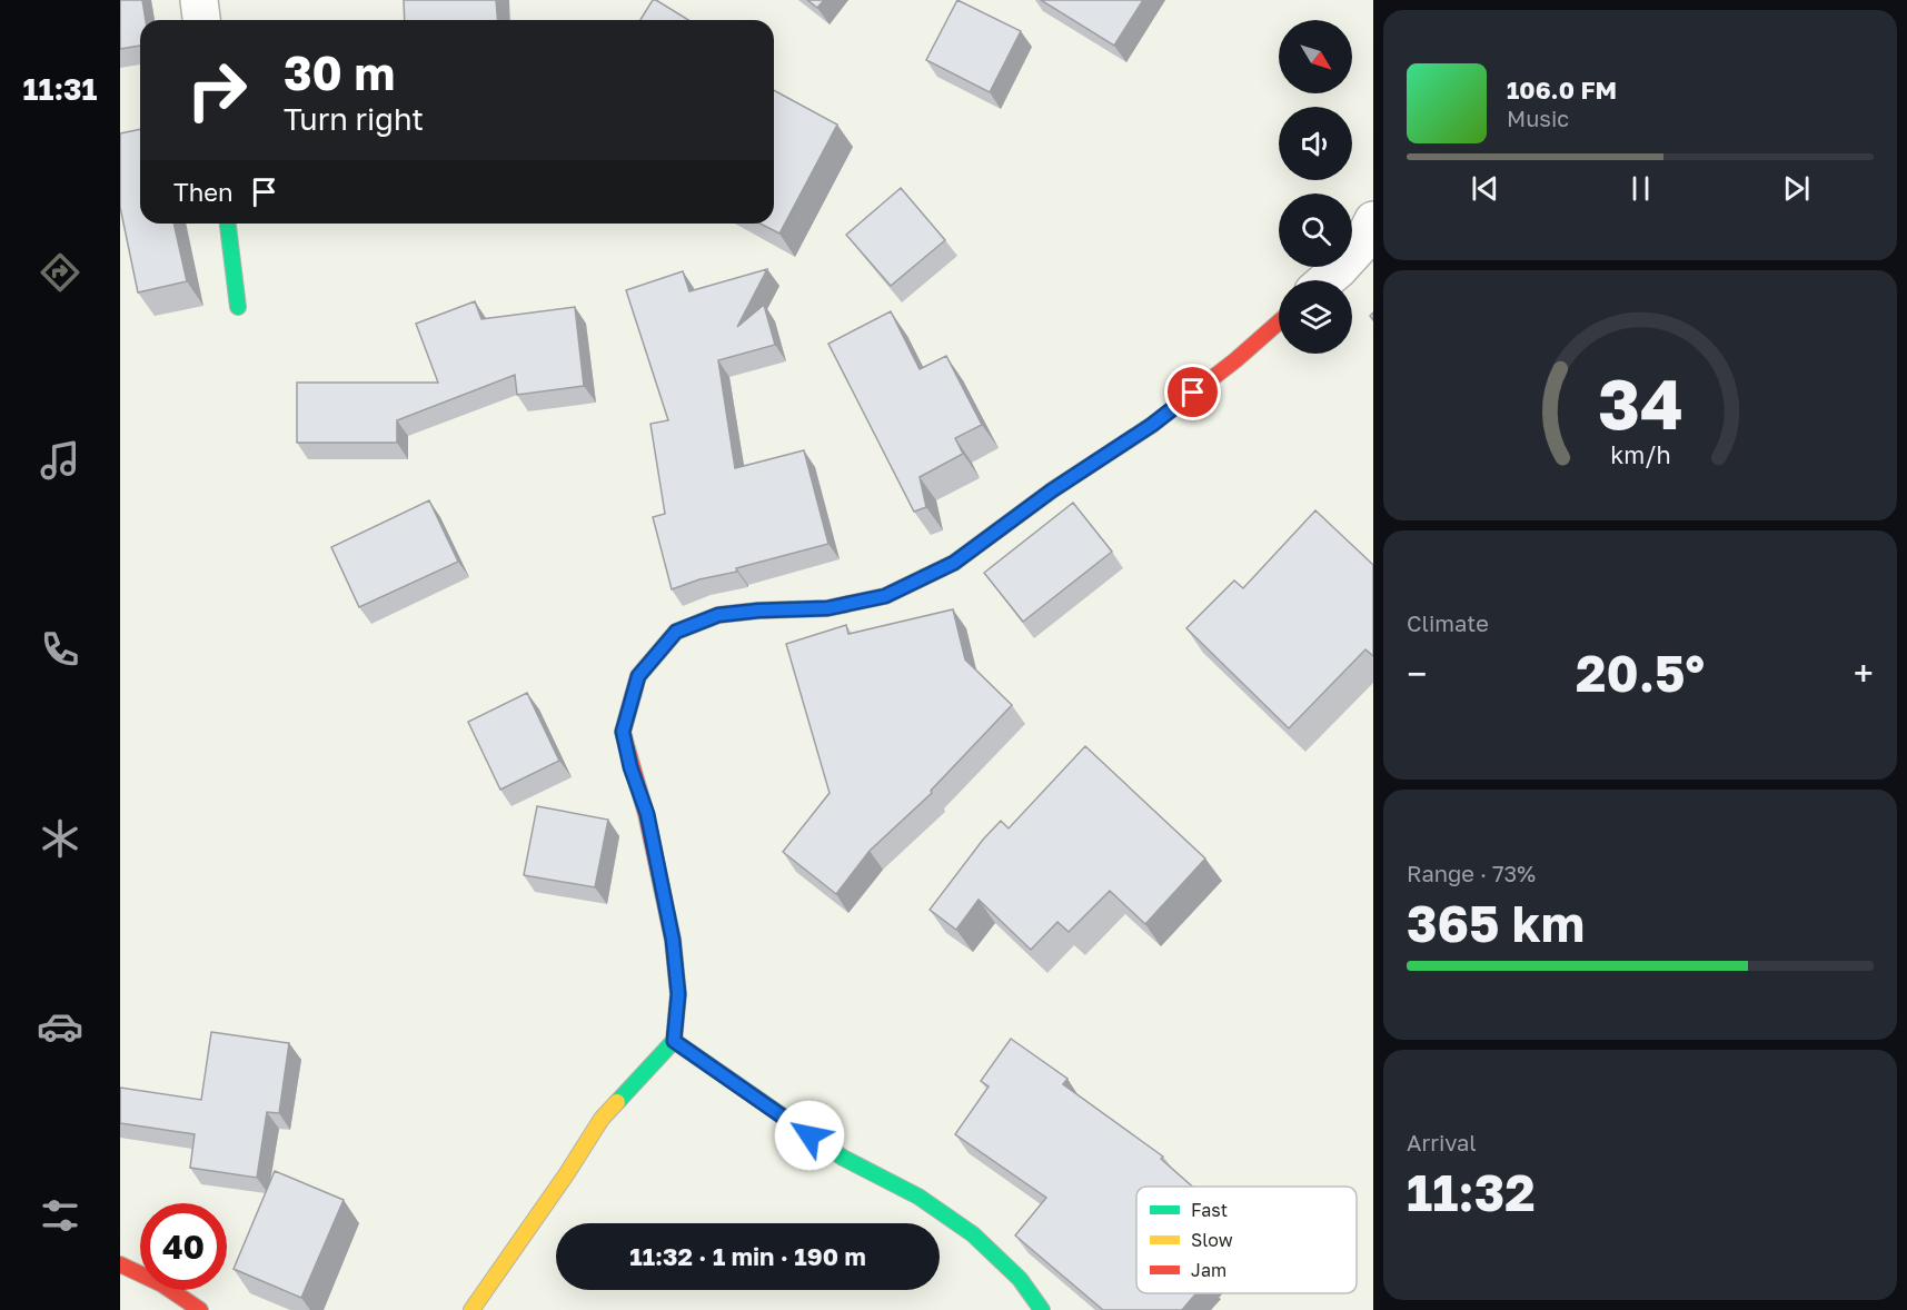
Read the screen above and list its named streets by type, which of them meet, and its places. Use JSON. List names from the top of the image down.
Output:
{
  "legend": ["Fast", "Slow", "Jam"],
  "north": "bottom right",
  "page": {
    "tabs": "11:31",
    "turn": ["30 m", "Turn right"],
    "song": ["106.0 FM", "Music"],
    "then": "Then",
    "tile": [
      "Climate",
      ["Range · 73%", "365 km"],
      ["Arrival", "11:32"]
    ],
    "heat": ["−", "20.5°", "+"],
    "limit": "40",
    "trip": "11:32 · 1 min · 190 m",
    "gauge": ["34", "km/h"]
  }
}
